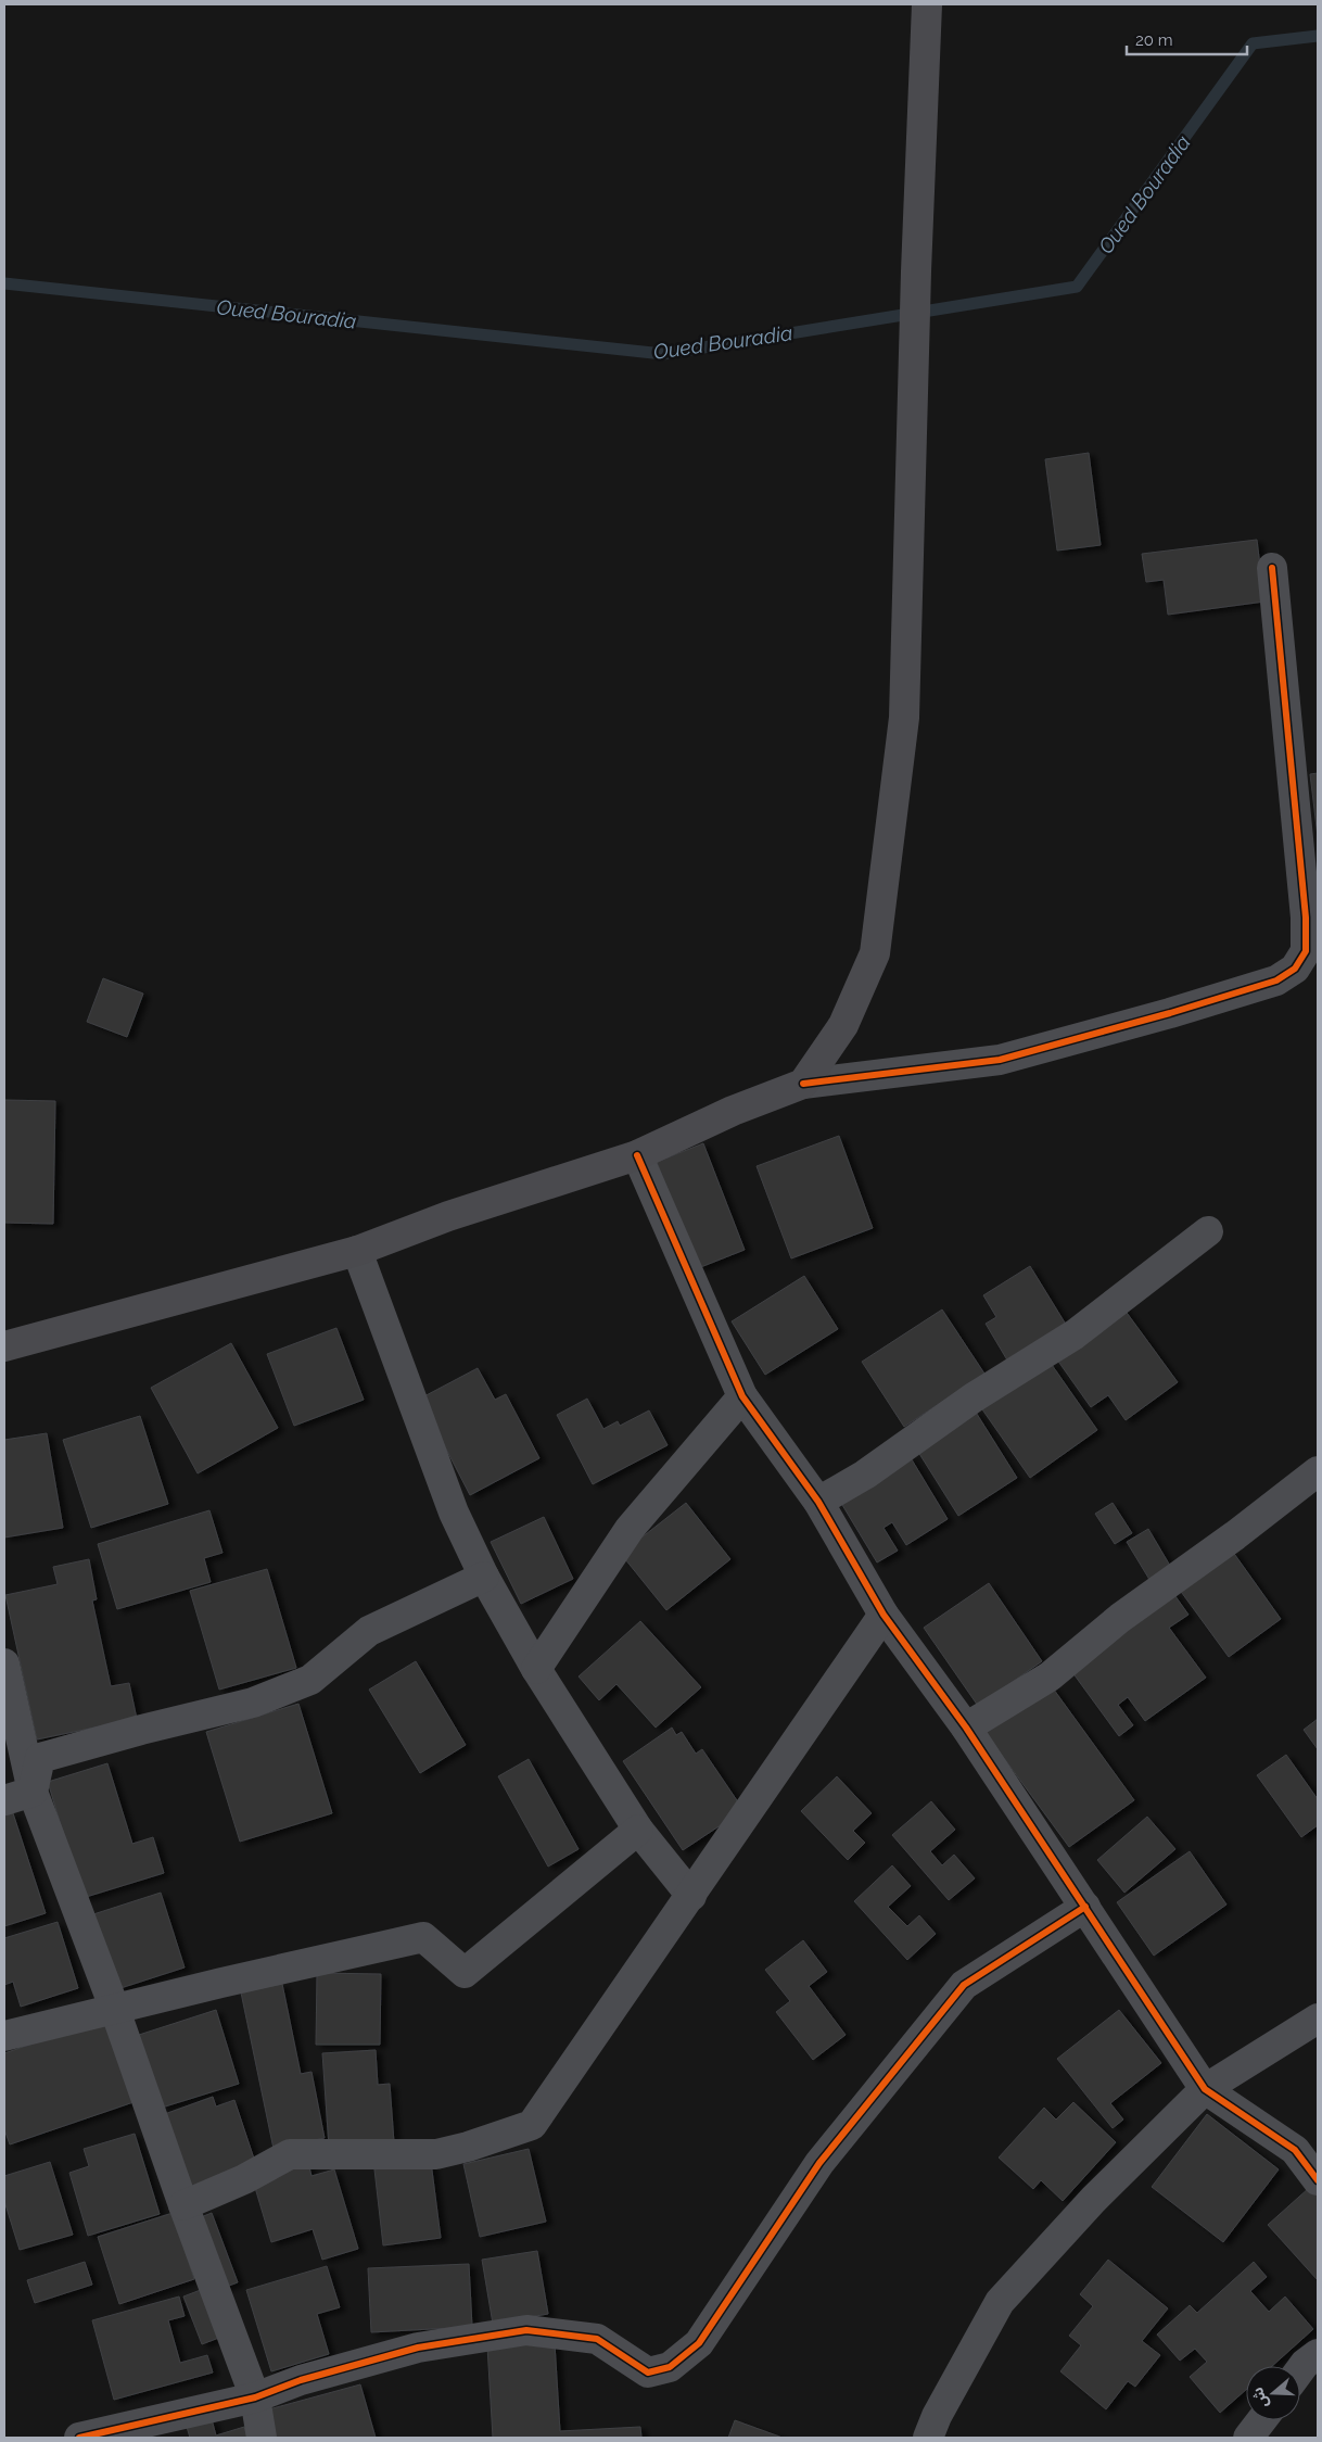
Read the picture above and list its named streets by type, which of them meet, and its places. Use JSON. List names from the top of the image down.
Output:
{
  "water": ["Oued Bouradia"],
  "scale_bar": "20 m",
  "north": "left"
}
